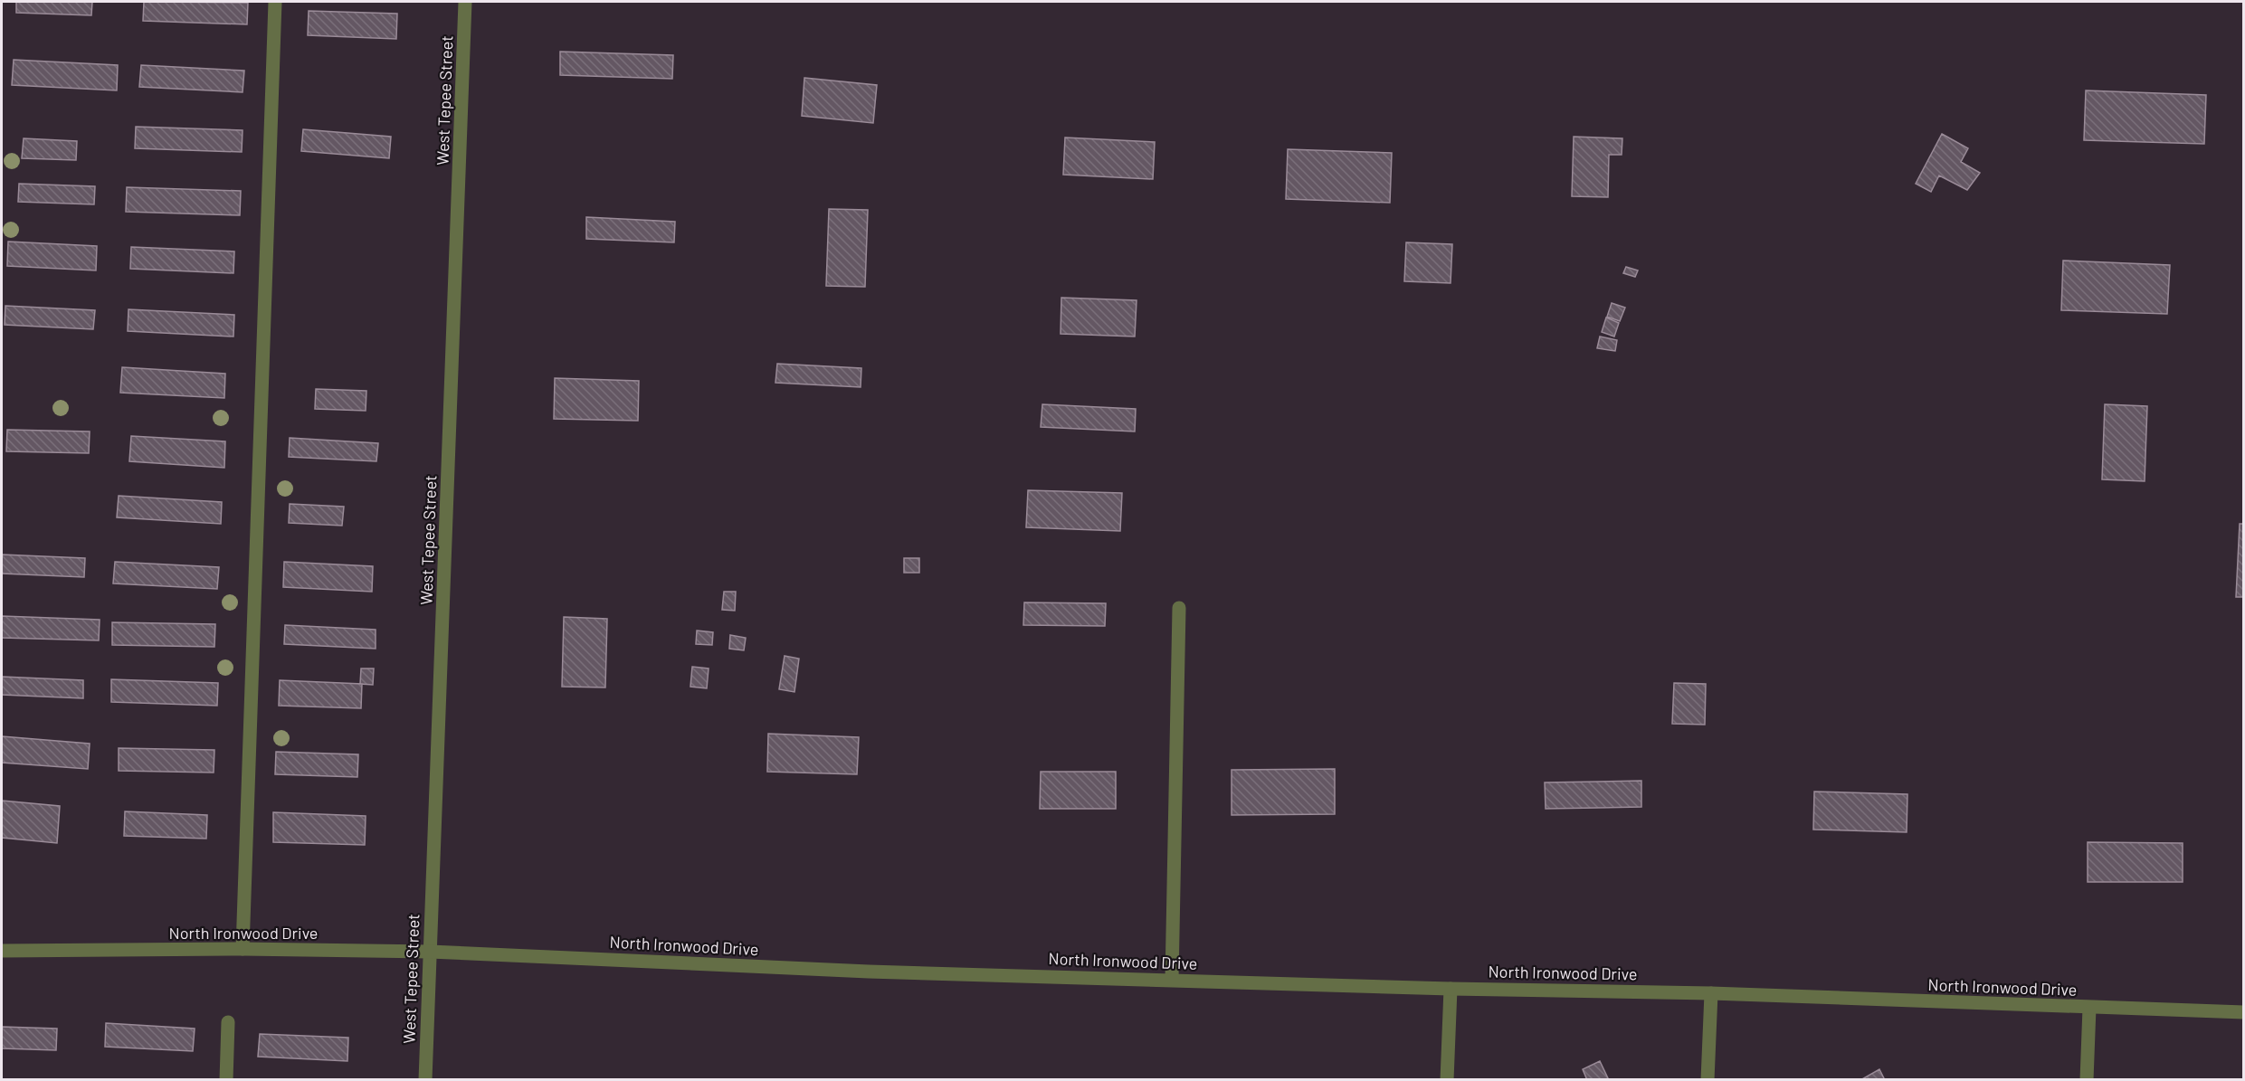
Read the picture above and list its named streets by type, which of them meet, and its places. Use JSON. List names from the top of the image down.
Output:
{
  "streets": {
    "street": ["West Tepee Street", "North Ironwood Drive"]
  },
  "crossings": [
    ["West Tepee Street", "North Ironwood Drive"]
  ]
}
